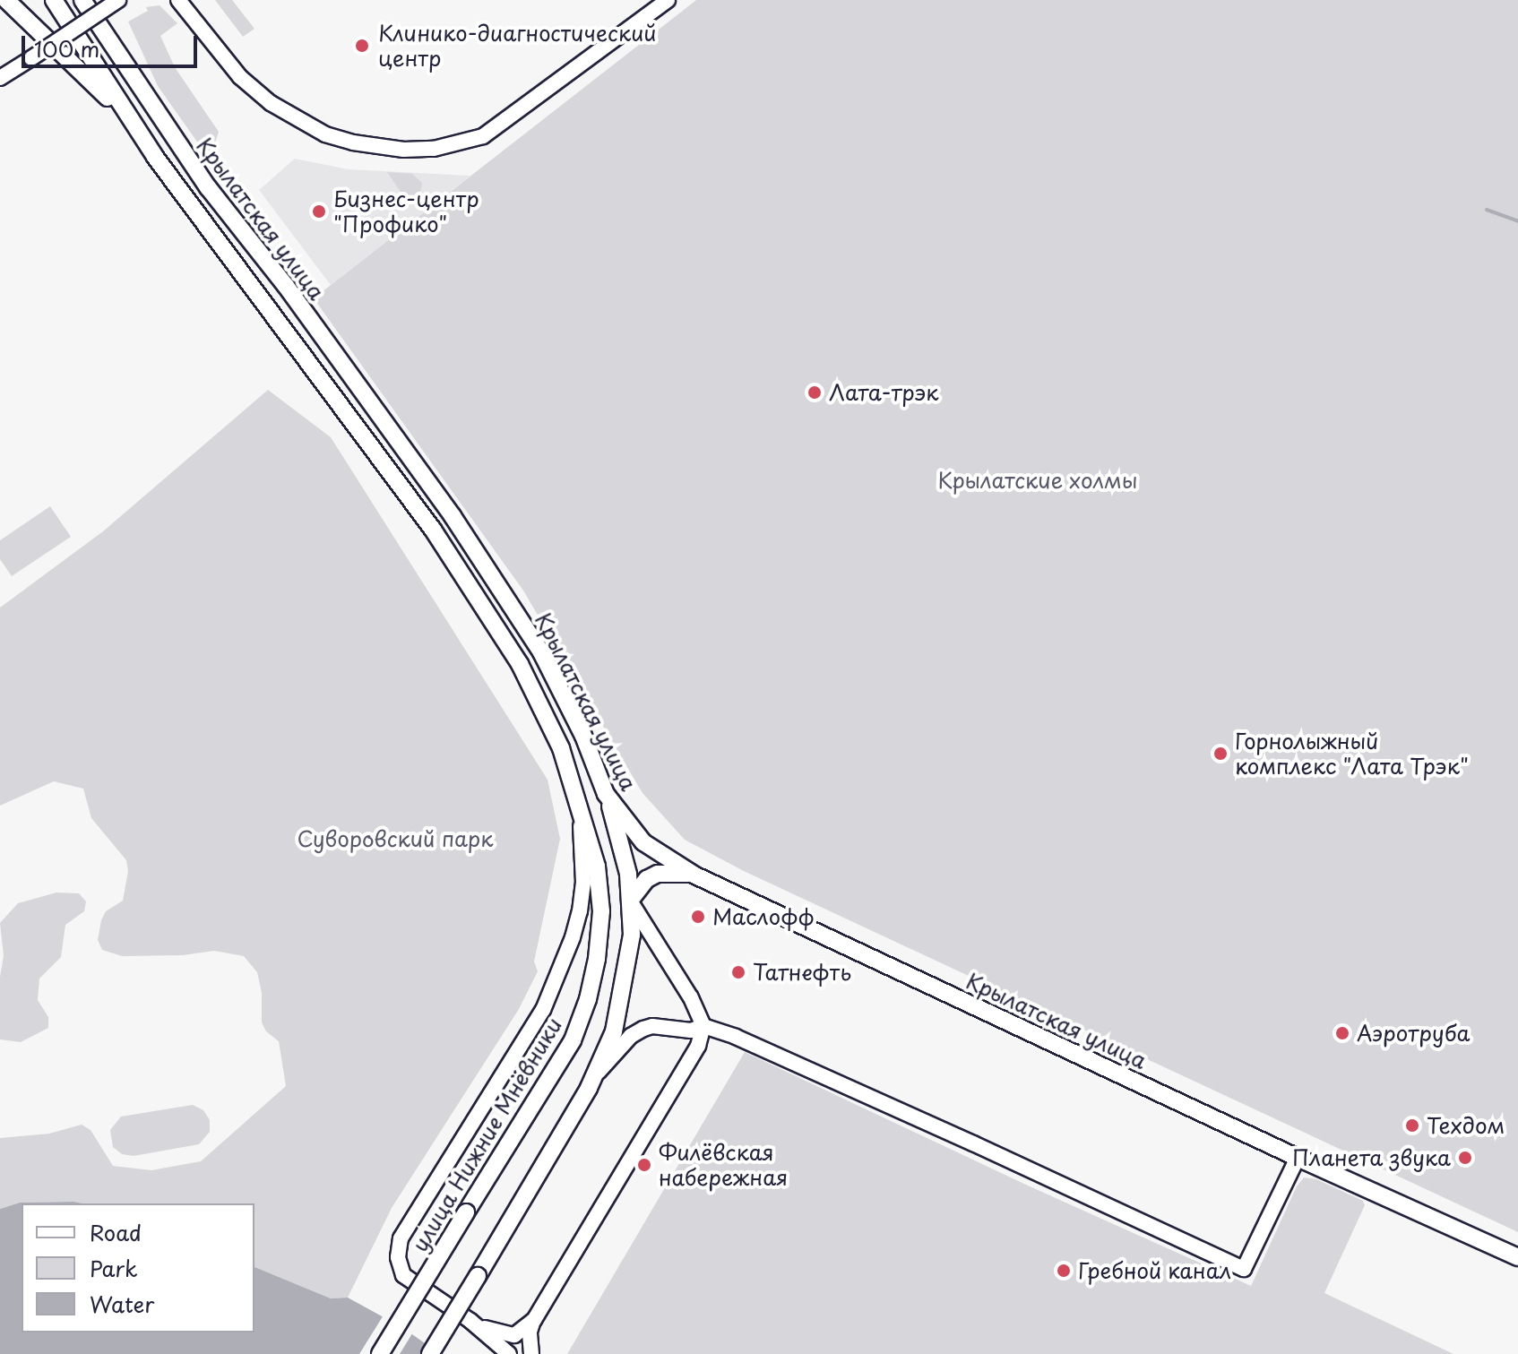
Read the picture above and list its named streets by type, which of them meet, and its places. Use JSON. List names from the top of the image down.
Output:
{
  "streets": {
    "main road": ["Крылатская улица", "улица Нижние Мнёвники"]
  },
  "crossings": [
    ["Крылатская улица", "улица Нижние Мнёвники"]
  ],
  "parks": ["Крылатские холмы", "Суворовский парк"],
  "places": [
    "Клинико-диагностический центр",
    "Бизнес-центр \"Профико\"",
    "Лата-трэк",
    "Горнолыжный комплекс \"Лата Трэк\"",
    "Маслофф",
    "Татнефть",
    "Аэротруба",
    "Техдом",
    "Планета звука",
    "Филёвская набережная",
    "Гребной канал"
  ],
  "legend": ["Road", "Park", "Water"],
  "scale_bar": "100 m"
}
